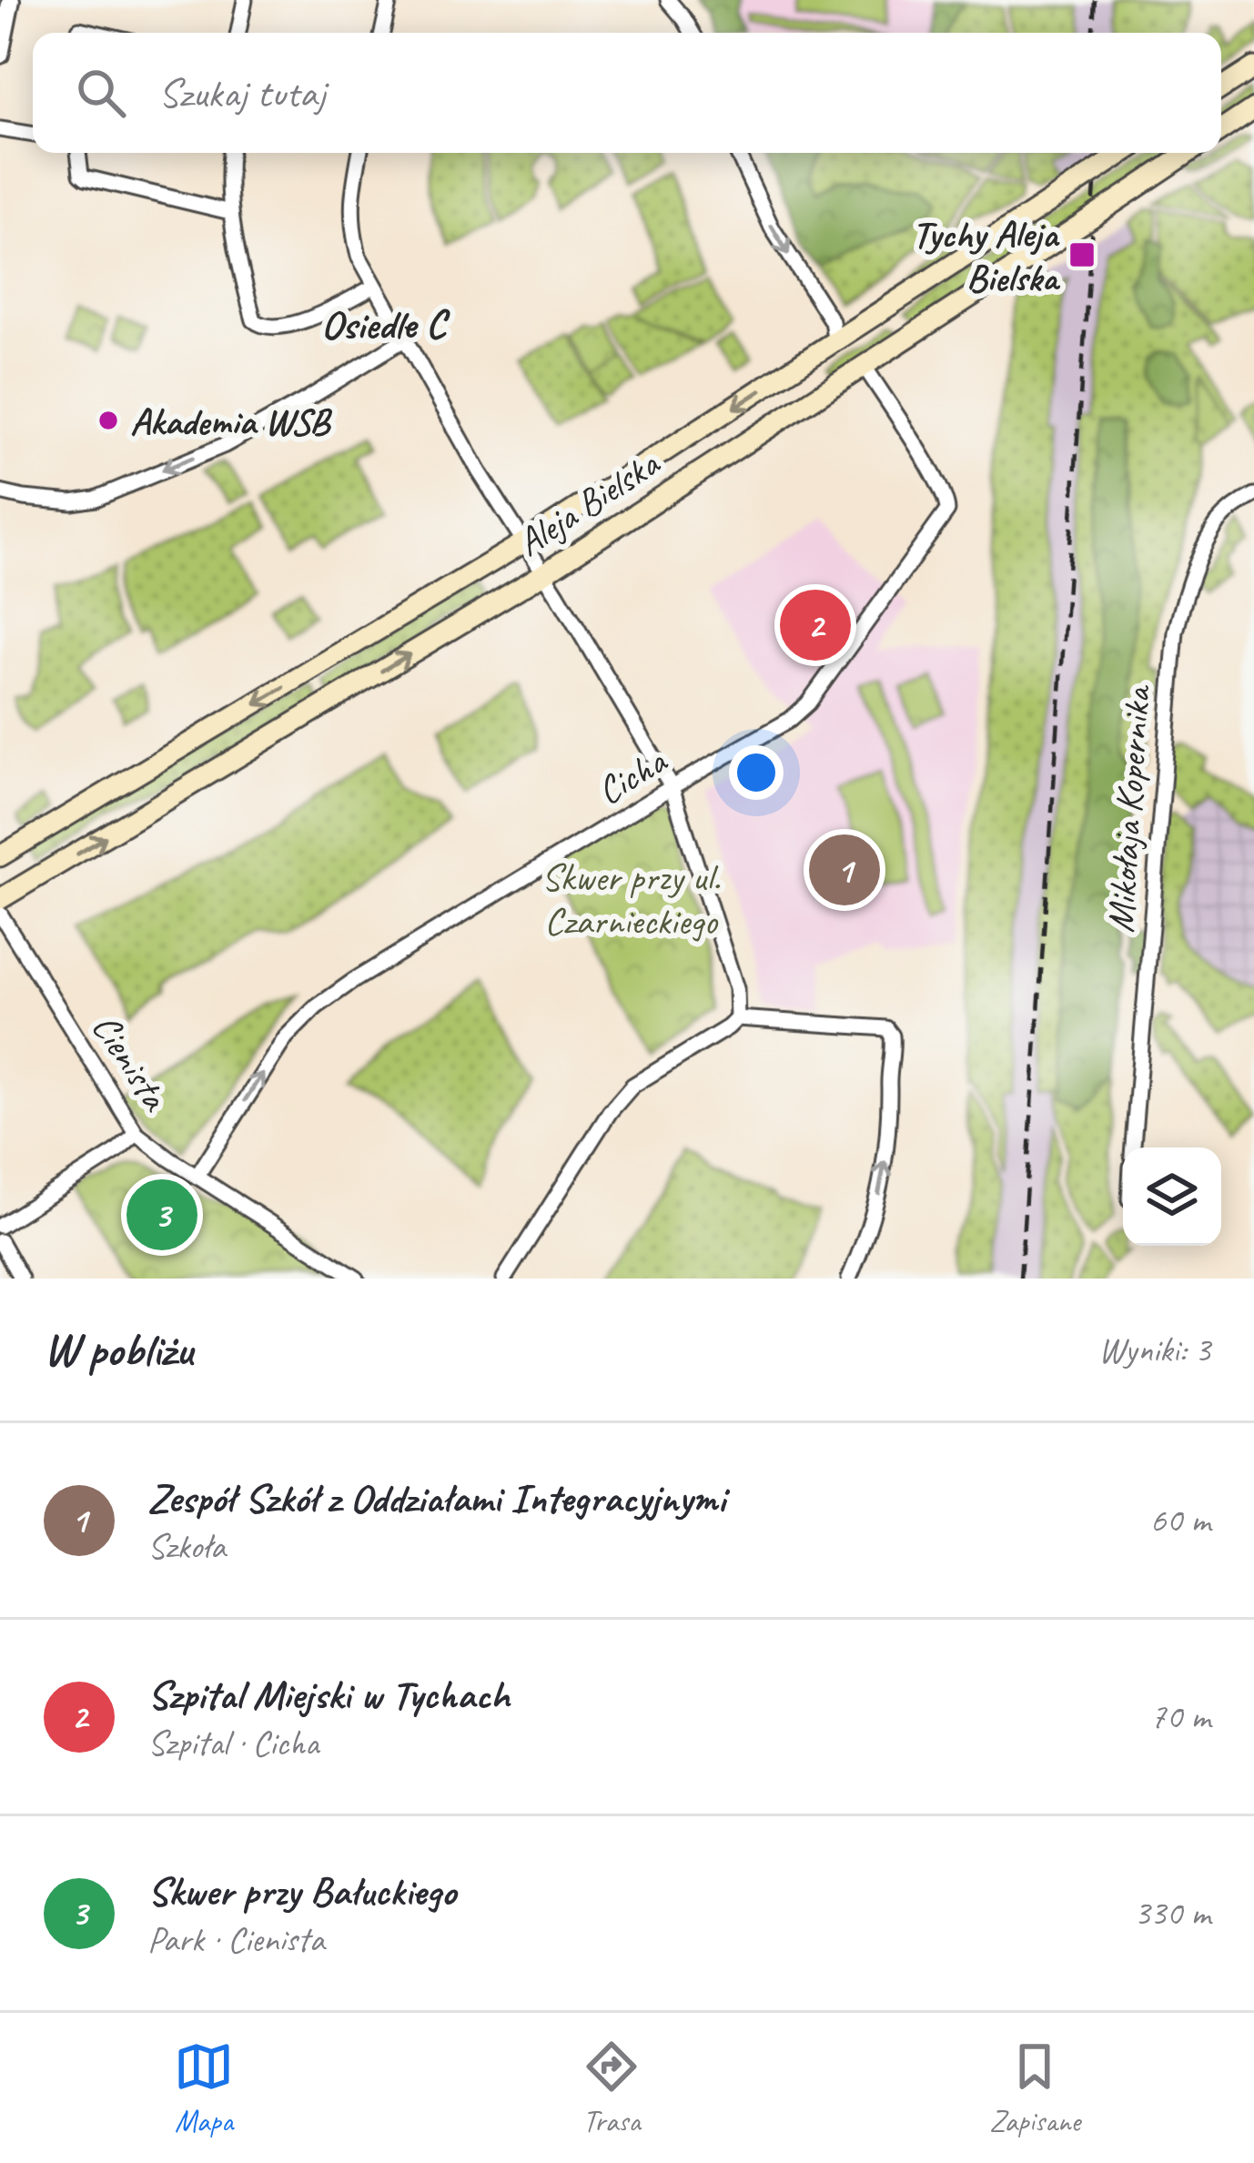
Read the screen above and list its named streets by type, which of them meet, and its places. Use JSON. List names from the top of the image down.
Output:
{
  "streets": {
    "main road": ["Aleja Bielska"],
    "street": ["Cicha", "Mikołaja Kopernika", "Cienista"]
  },
  "crossings": [
    ["Aleja Bielska", "Cicha"],
    ["Cicha", "Cienista"]
  ],
  "one_way": ["Cicha"],
  "districts": ["Osiedle C"],
  "parks": ["Skwer przy ul. Czarnieckiego"],
  "places": {
    "transit": ["Tychy Aleja Bielska"],
    "other": ["Akademia WSB"]
  },
  "page": {
    "search": "Szukaj tutaj",
    "pins": ["2", "1", "3"],
    "heading": ["W pobliżu", "Wyniki: 3"],
    "list": [
      {
        "mark": "1",
        "name": "Zespół Szkół z Oddziałami Integracyjnymi",
        "note": "Szkoła",
        "value": "60 m"
      },
      {
        "mark": "2",
        "name": "Szpital Miejski w Tychach",
        "note": "Szpital · Cicha",
        "value": "70 m"
      },
      {
        "mark": "3",
        "name": "Skwer przy Bałuckiego",
        "note": "Park · Cienista",
        "value": "330 m"
      }
    ],
    "nav": ["Mapa", "Trasa", "Zapisane"]
  }
}
